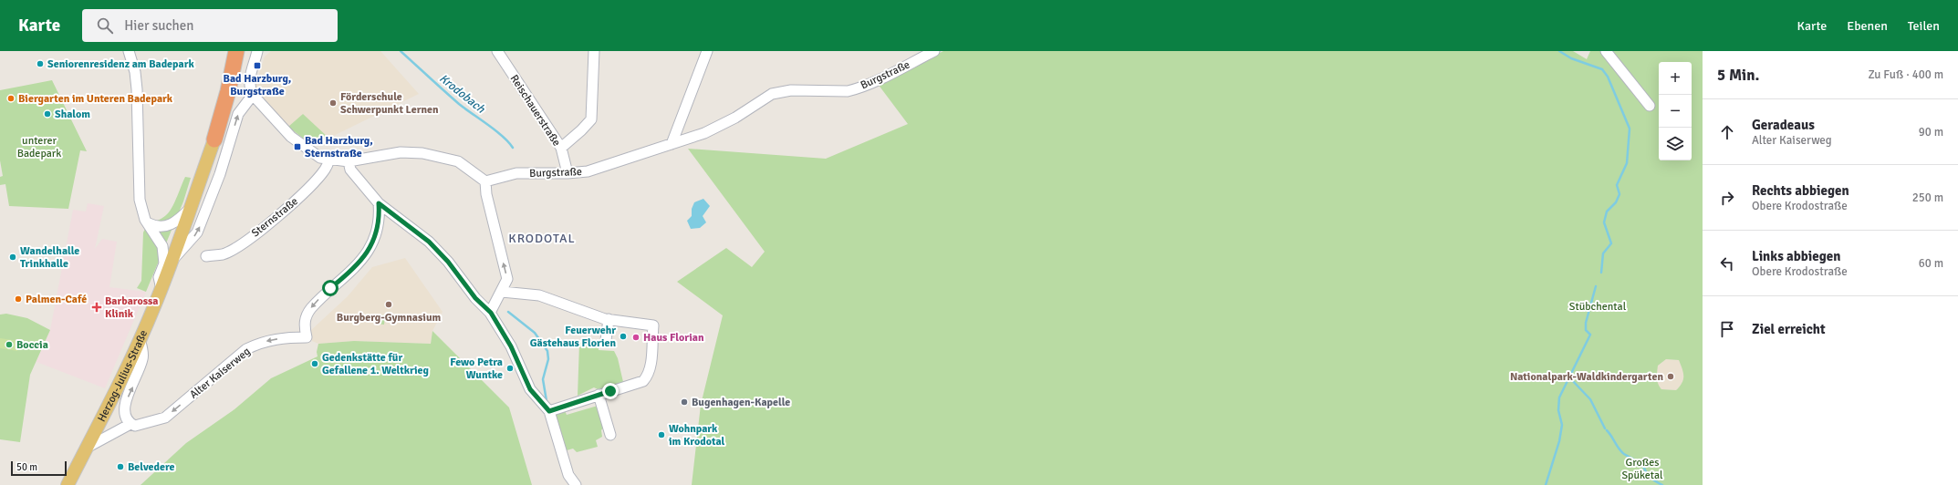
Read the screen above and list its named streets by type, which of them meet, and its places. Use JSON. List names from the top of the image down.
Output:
{
  "streets": {
    "main road": ["Herzog-Julius-Straße"],
    "street": [
      "Burgstraße",
      "Reischauerstraße",
      "Sternstraße",
      "Alter Kaiserweg"
    ]
  },
  "crossings": [
    ["Burgstraße", "Reischauerstraße"],
    ["Alter Kaiserweg", "Herzog-Julius-Straße"]
  ],
  "one_way": ["Alter Kaiserweg"],
  "districts": ["KRODOTAL"],
  "water": ["Krodobach"],
  "parks": ["unterer Badepark", "Stübchental", "Großes Spüketal"],
  "places": {
    "other": [
      "Seniorenresidenz am Badepark",
      "Biergarten im Unteren Badepark",
      "Förderschule Schwerpunkt Lernen",
      "Shalom",
      "Wandelhalle Trinkhalle",
      "Palmen-Café",
      "Burgberg-Gymnasium",
      "Feuerwehr Gästehaus Florien",
      "Haus Florian",
      "Boccia",
      "Gedenkstätte für Gefallene 1. Weltkrieg",
      "Fewo Petra Wuntke",
      "Nationalpark-Waldkindergarten",
      "Bugenhagen-Kapelle",
      "Wohnpark im Krodotal",
      "Belvedere"
    ],
    "transit": ["Bad Harzburg, Burgstraße", "Bad Harzburg, Sternstraße"],
    "health": ["Barbarossa Klinik"]
  },
  "scale_bar": "50 m",
  "page": {
    "header": "Karte",
    "search": "Hier suchen",
    "nav": ["Karte", "Ebenen", "Teilen"],
    "heading": ["5 Min.", "Zu Fuß · 400 m"],
    "map_buttons": ["+", "−"],
    "list": [
      ["Geradeaus", "Alter Kaiserweg", "90 m"],
      ["Rechts abbiegen", "Obere Krodostraße", "250 m"],
      ["Links abbiegen", "Obere Krodostraße", "60 m"],
      "Ziel erreicht"
    ],
    "scale": "50 m"
  }
}
